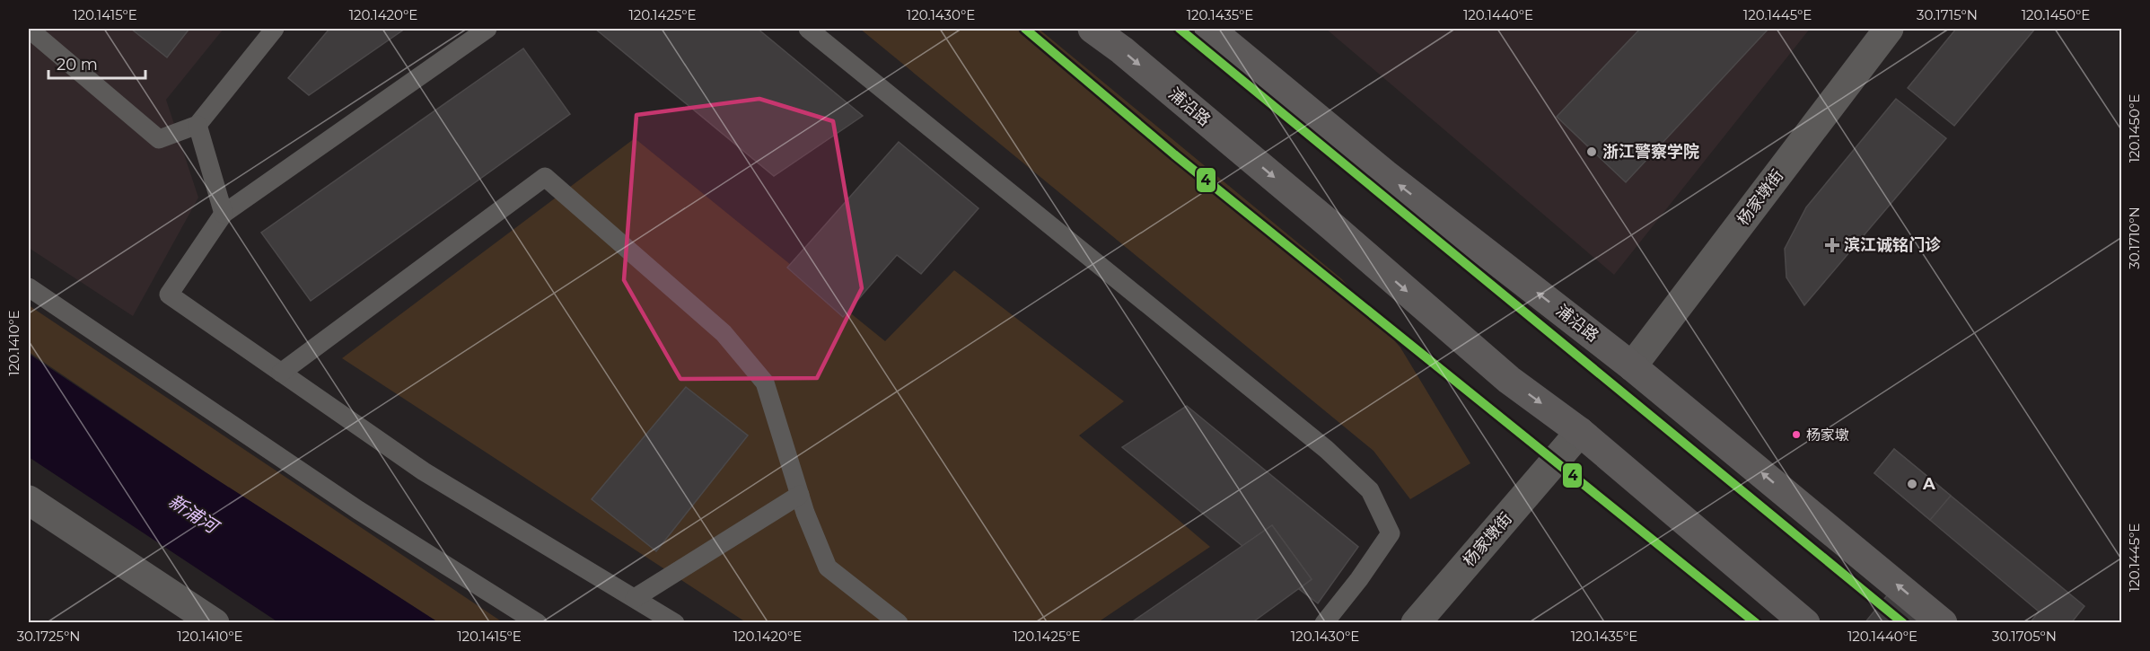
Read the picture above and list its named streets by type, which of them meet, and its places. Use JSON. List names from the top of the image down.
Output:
{
  "streets": {
    "main road": ["浦沿路"],
    "street": ["杨家墩街"]
  },
  "crossings": [
    ["浦沿路", "杨家墩街"]
  ],
  "water": ["新浦河"],
  "places": {
    "other": ["浙江警察学院", "杨家墩", "A"],
    "health": ["滨江诚铭门诊"]
  },
  "lines": ["transit line 4"],
  "scale_bar": "20 m",
  "coordinates": [
    "120.1415°E",
    "120.1420°E",
    "120.1425°E",
    "120.1430°E",
    "120.1435°E",
    "120.1440°E",
    "120.1445°E",
    "30.1715°N",
    "120.1450°E",
    "30.1710°N",
    "120.1410°E",
    "30.1725°N",
    "30.1705°N"
  ]
}
